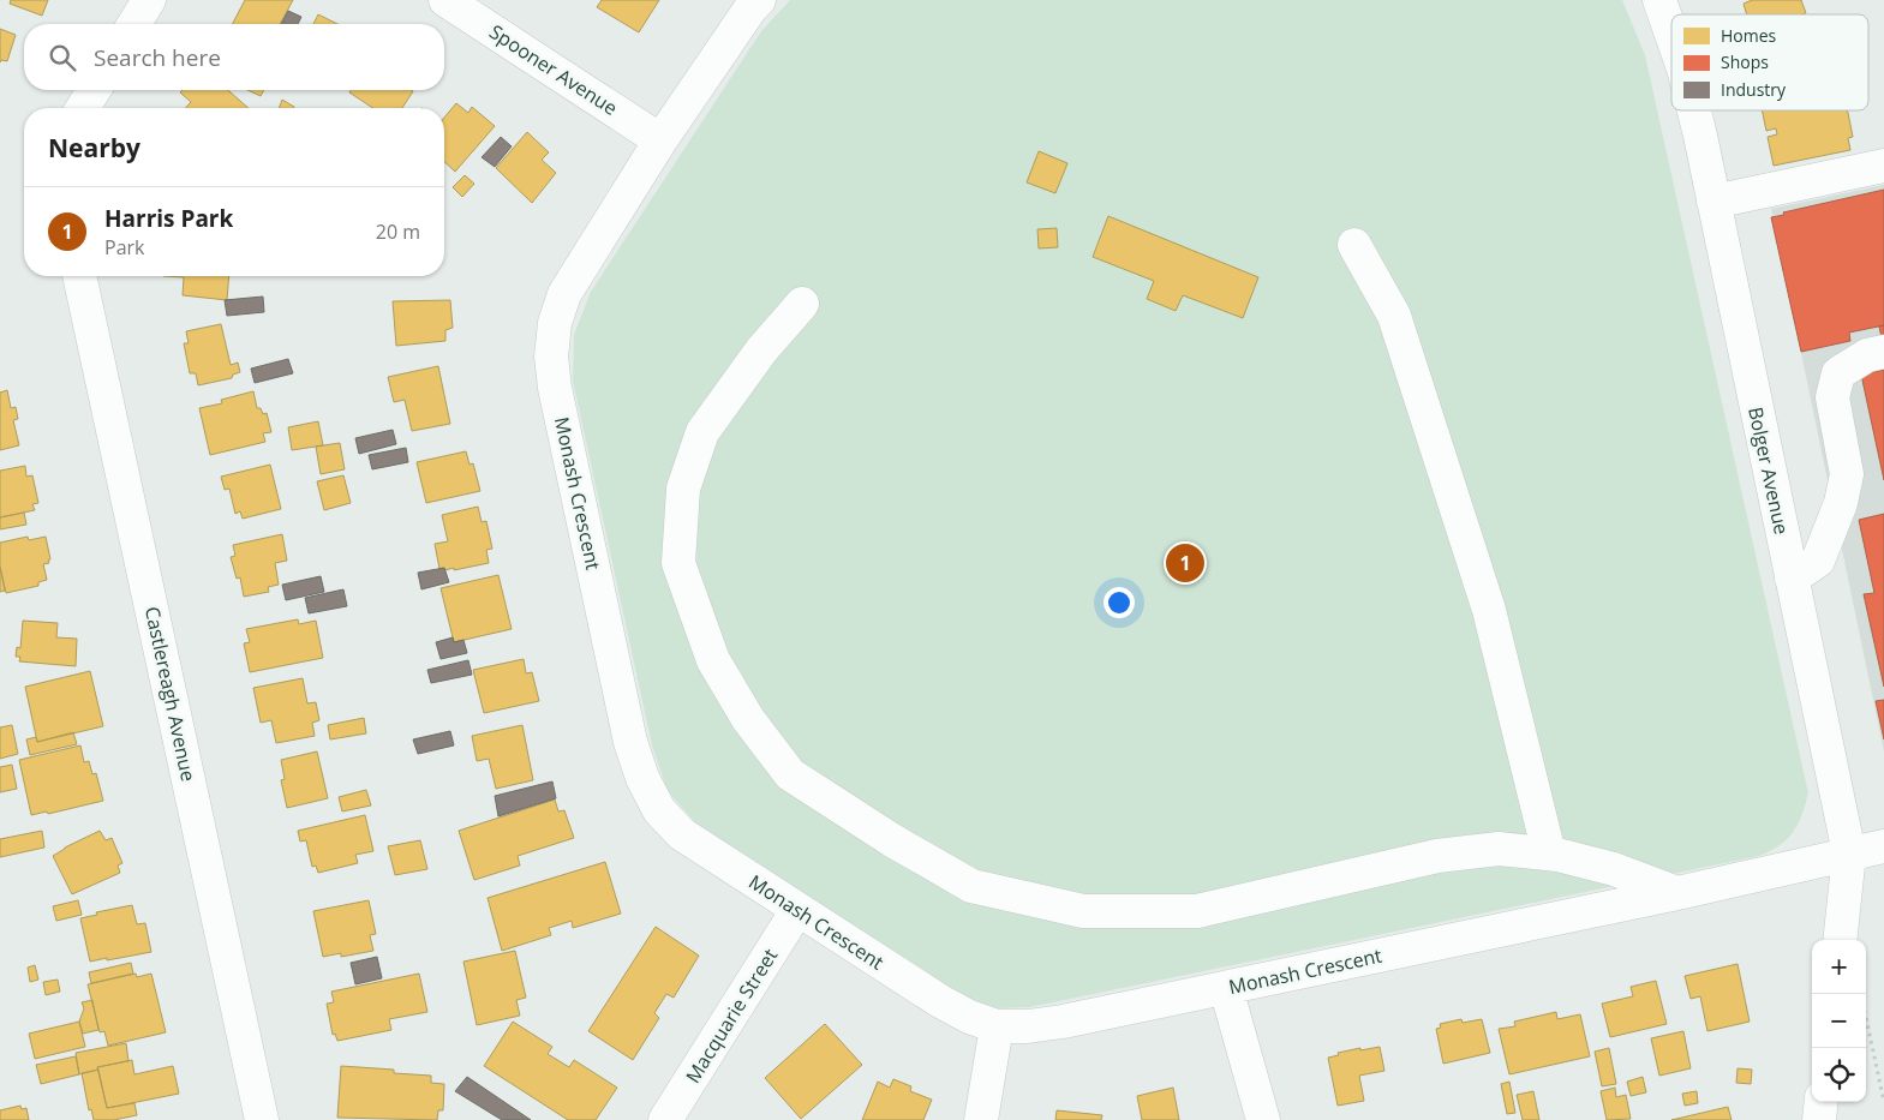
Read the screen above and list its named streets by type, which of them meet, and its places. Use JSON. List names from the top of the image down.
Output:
{
  "streets": {
    "street": [
      "Spooner Avenue",
      "Bolger Avenue",
      "Monash Crescent",
      "Castlereagh Avenue",
      "Macquarie Street"
    ]
  },
  "crossings": [
    ["Spooner Avenue", "Monash Crescent"],
    ["Bolger Avenue", "Monash Crescent"],
    ["Monash Crescent", "Macquarie Street"]
  ],
  "legend": ["Homes", "Shops", "Industry"],
  "page": {
    "search": "Search here",
    "heading": "Nearby",
    "list": [
      {
        "mark": "1",
        "name": "Harris Park",
        "note": "Park",
        "value": "20 m"
      }
    ],
    "pins": "1",
    "map_buttons": ["+", "−"]
  }
}
